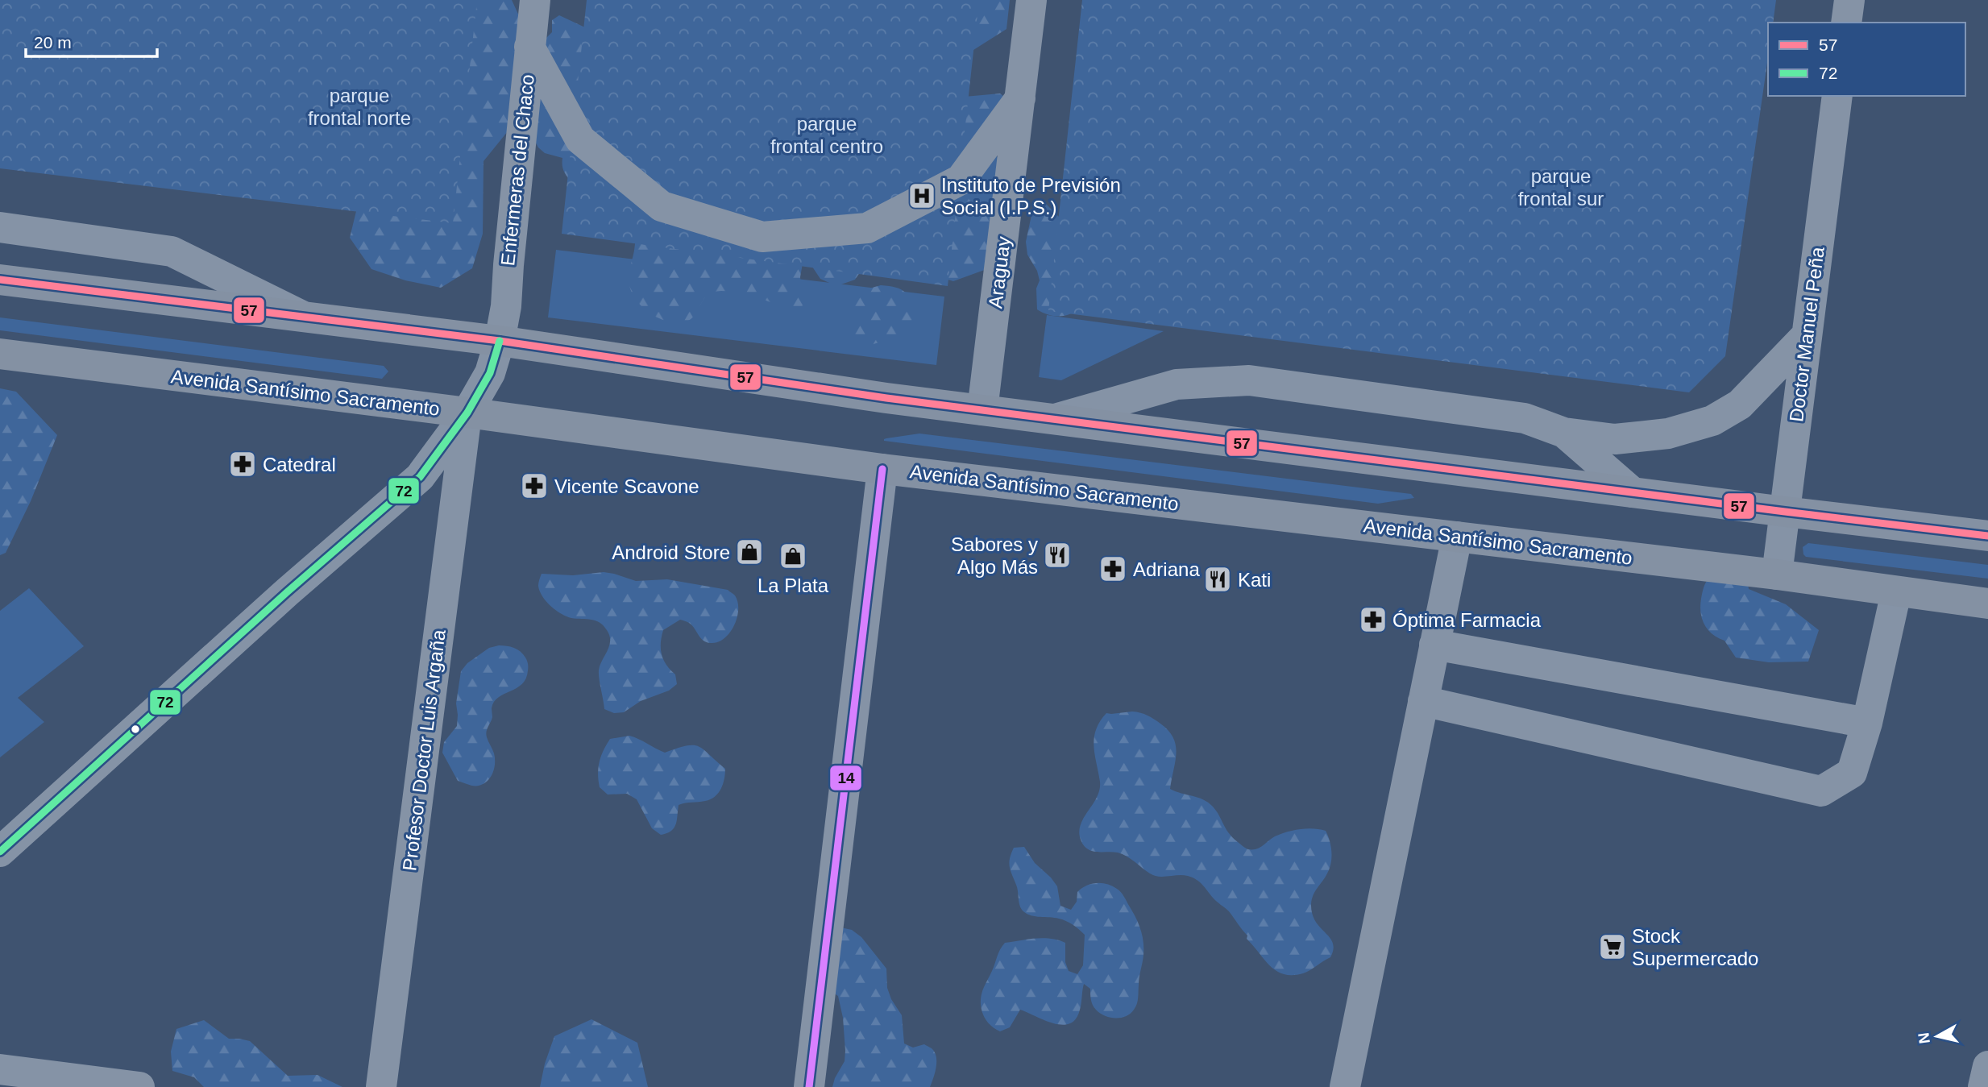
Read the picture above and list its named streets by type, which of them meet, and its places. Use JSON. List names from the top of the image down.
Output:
{
  "streets": {
    "main road": ["Avenida Santísimo Sacramento"],
    "street": [
      "Enfermeras del Chaco",
      "Araguay",
      "Doctor Manuel Peña",
      "Profesor Doctor Luis Argaña"
    ]
  },
  "crossings": [
    ["Enfermeras del Chaco", "Avenida Santísimo Sacramento"],
    ["Enfermeras del Chaco", "Profesor Doctor Luis Argaña"],
    ["Doctor Manuel Peña", "Avenida Santísimo Sacramento"],
    ["Avenida Santísimo Sacramento", "Profesor Doctor Luis Argaña"]
  ],
  "parks": ["parque frontal norte", "parque frontal centro", "parque frontal sur"],
  "places": {
    "hospital": ["Instituto de Previsión Social (I.P.S.)"],
    "pharmacy": [
      "Catedral",
      "Vicente Scavone",
      "Adriana",
      "Óptima Farmacia"
    ],
    "shop": ["Android Store", "La Plata"],
    "restaurant": ["Sabores y Algo Más", "Kati"],
    "supermarket": ["Stock Supermercado"]
  },
  "lines": ["transit line 57", "transit line 72", "transit line 14"],
  "legend": ["57", "72"],
  "scale_bar": "20 m",
  "north": "left"
}
